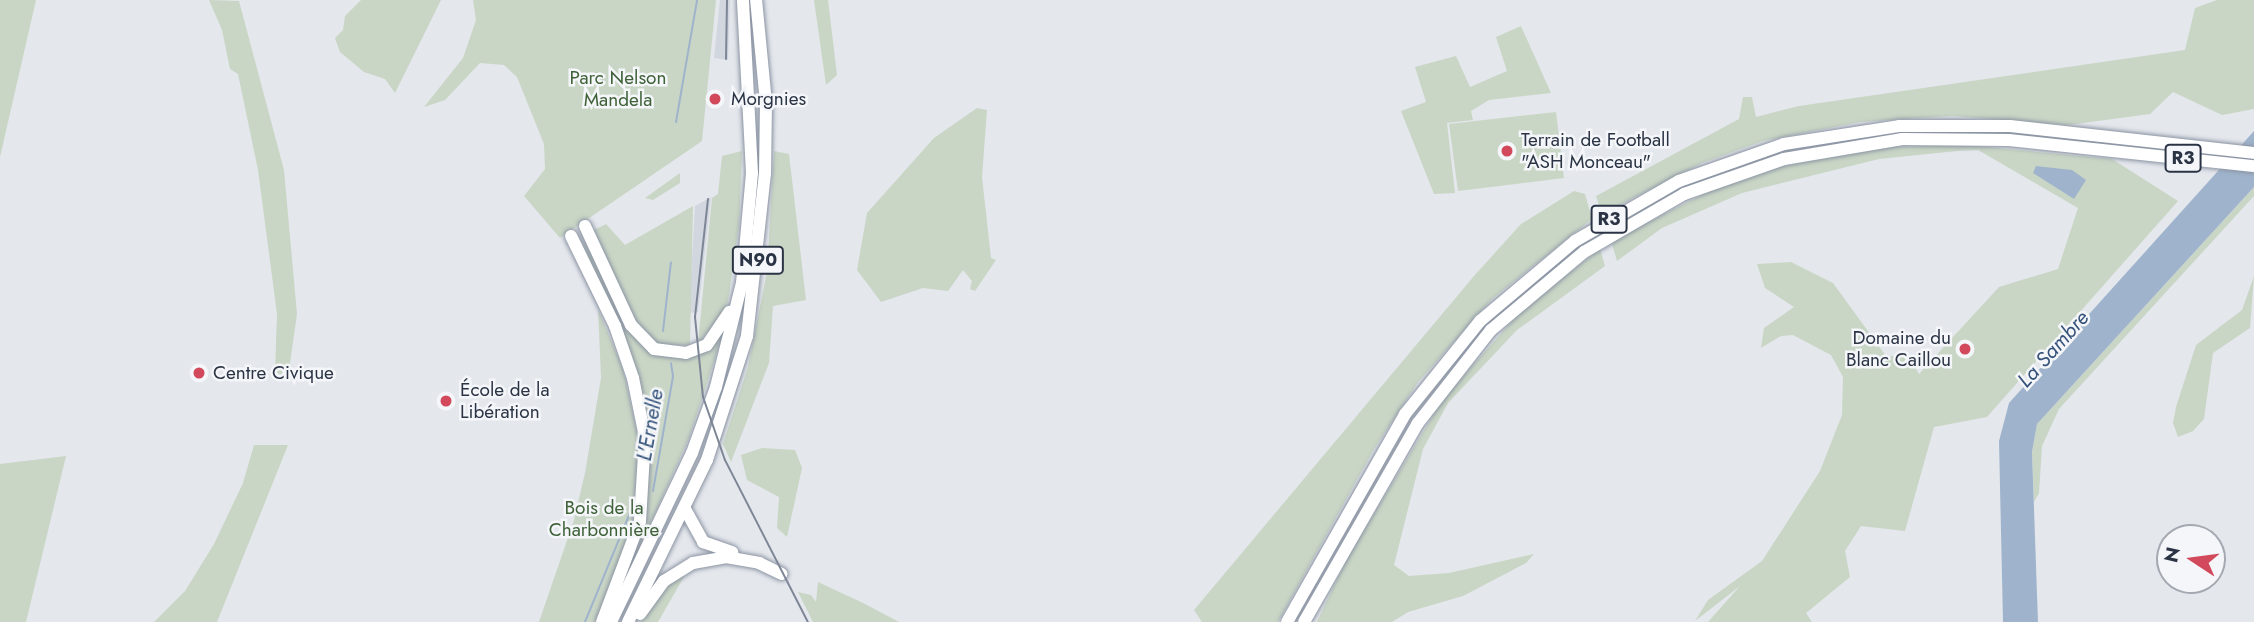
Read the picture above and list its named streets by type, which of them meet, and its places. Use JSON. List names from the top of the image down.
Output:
{
  "streets": {
    "highway": ["R3", "N90"]
  },
  "water": ["La Sambre", "L'Ernelle"],
  "parks": ["Parc Nelson Mandela", "Bois de la Charbonnière"],
  "places": [
    "Morgnies",
    "Terrain de Football \"ASH Monceau\"",
    "Domaine du Blanc Caillou",
    "Centre Civique",
    "École de la Libération"
  ],
  "north": "left"
}
